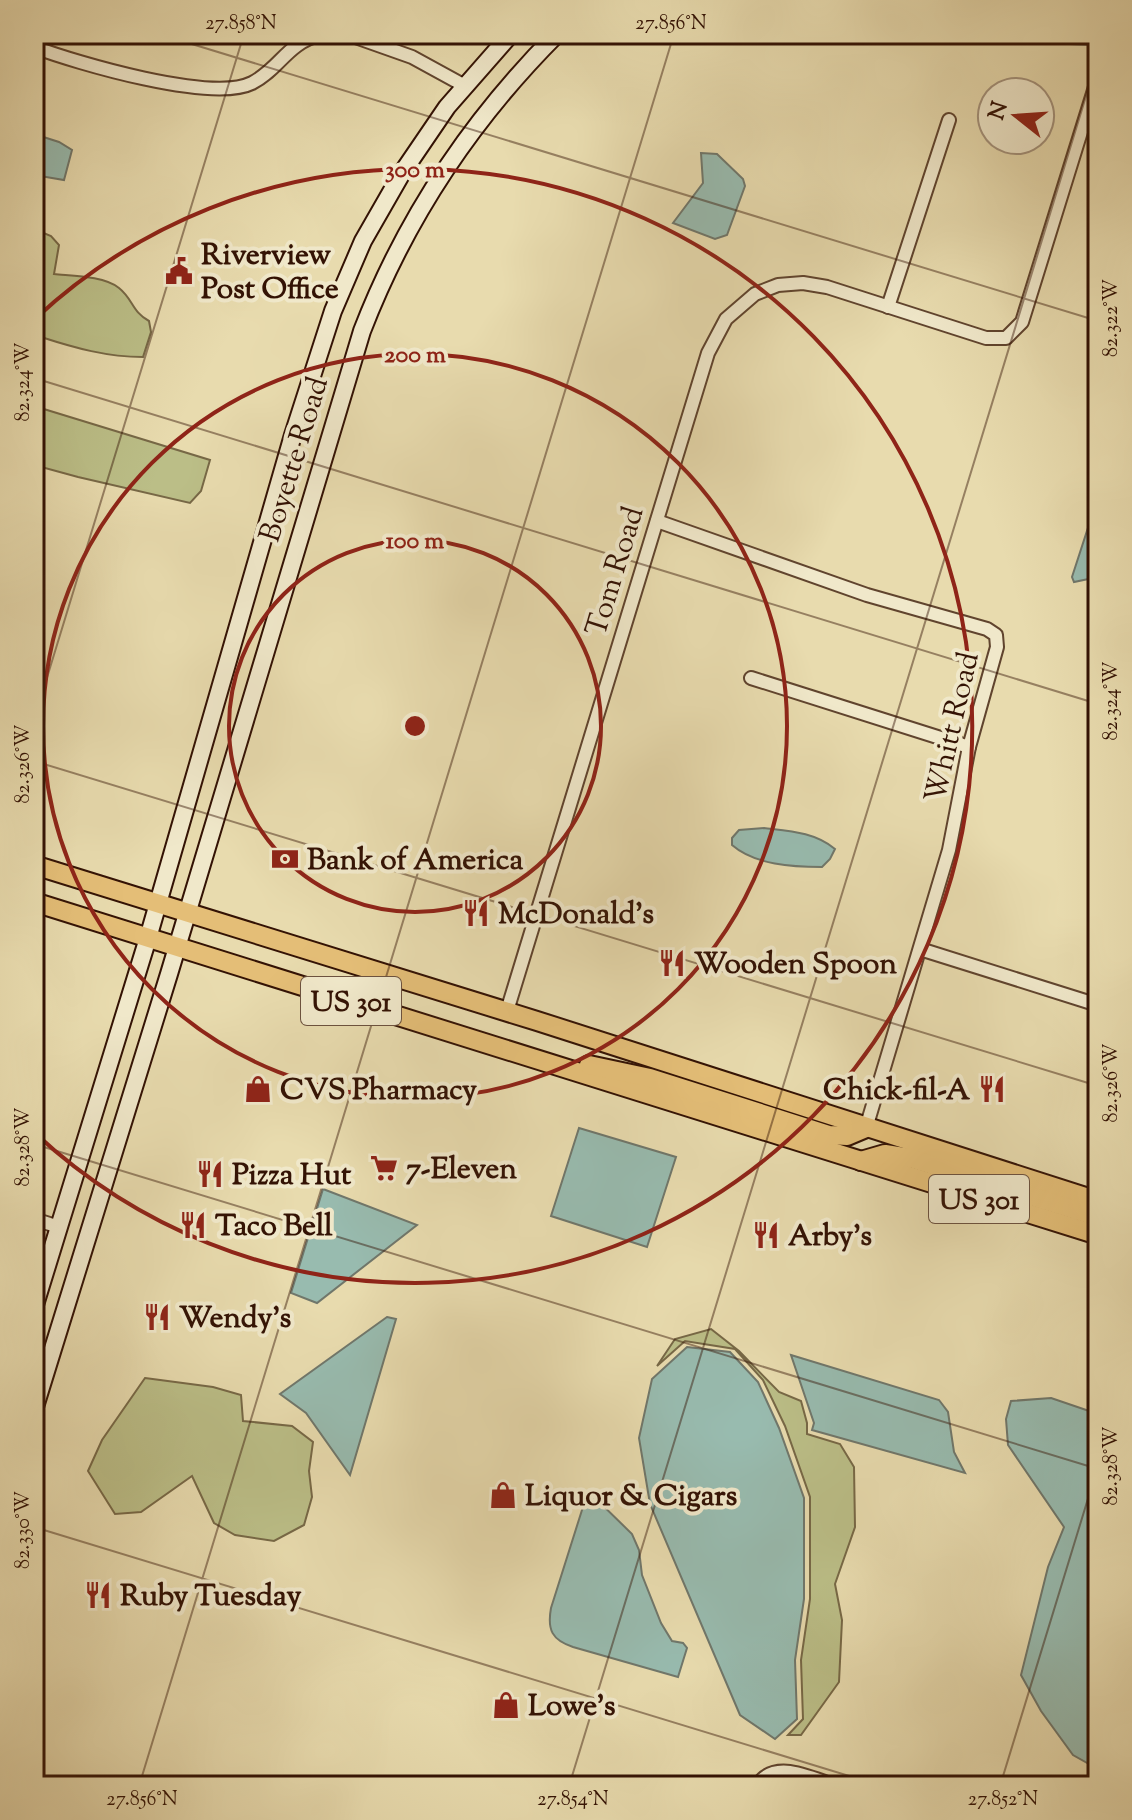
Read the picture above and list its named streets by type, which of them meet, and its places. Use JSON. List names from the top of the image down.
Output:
{
  "streets": {
    "main road": ["Boyette Road", "US 301"],
    "street": ["Tom Road", "Whitt Road"]
  },
  "crossings": [
    ["Boyette Road", "US 301"],
    ["Tom Road", "Whitt Road"],
    ["Tom Road", "US 301"],
    ["Whitt Road", "US 301"]
  ],
  "places": {
    "public building": ["Riverview Post Office"],
    "bank": ["Bank of America"],
    "restaurant": [
      "McDonald's",
      "Wooden Spoon",
      "Chick-fil-A",
      "Pizza Hut",
      "Taco Bell",
      "Arby's",
      "Wendy's",
      "Ruby Tuesday"
    ],
    "shop": ["CVS Pharmacy", "Liquor & Cigars", "Lowe's"],
    "supermarket": ["7-Eleven"]
  },
  "north": "left",
  "coordinates": [
    "27.858°N",
    "27.856°N",
    "82.322°W",
    "82.324°W",
    "82.326°W",
    "82.328°W",
    "82.330°W",
    "27.854°N",
    "27.852°N"
  ],
  "rings": ["300 m", "200 m", "100 m"]
}
